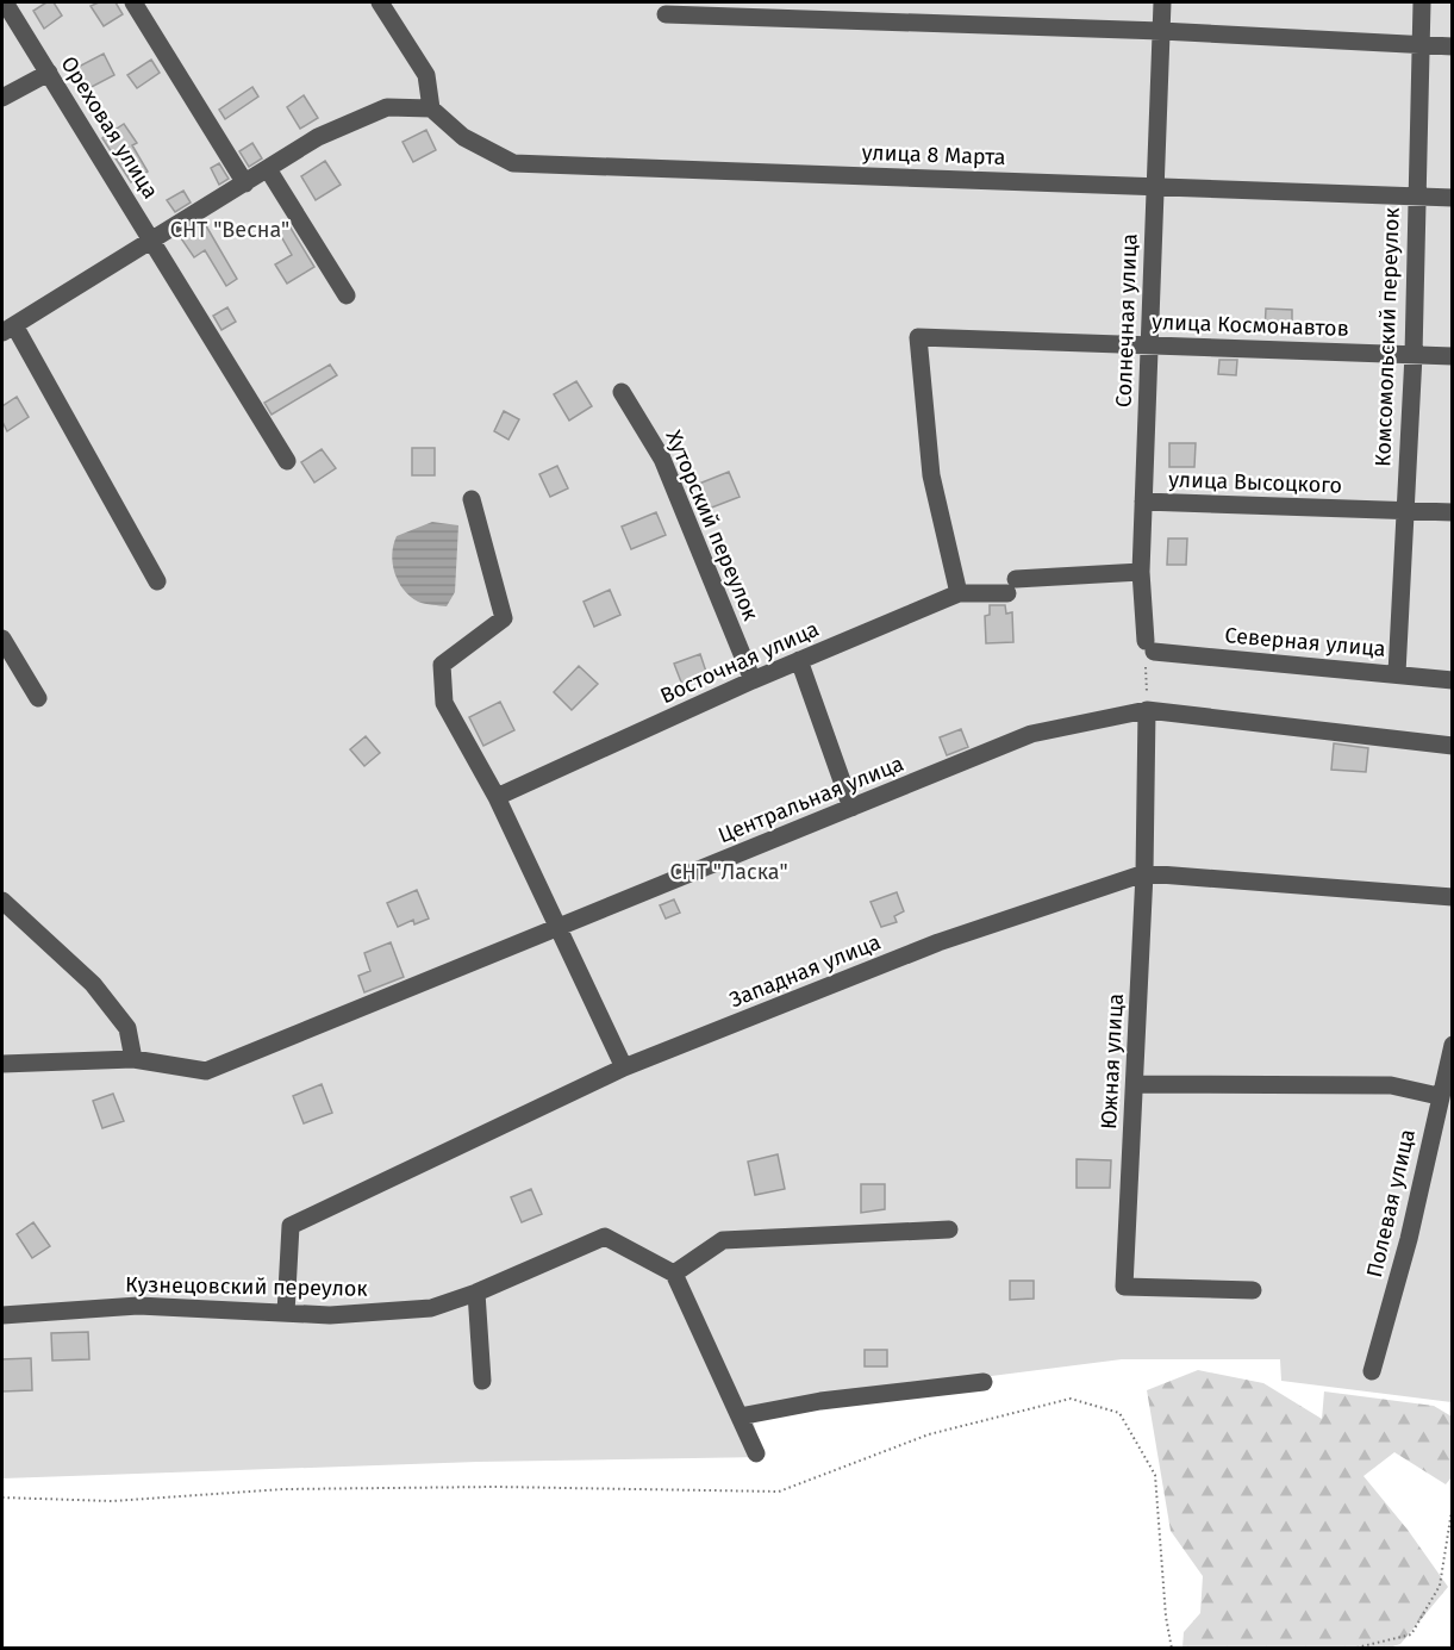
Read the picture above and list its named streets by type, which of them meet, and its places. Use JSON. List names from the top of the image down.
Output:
{
  "streets": {
    "street": [
      "Ореховая улица",
      "улица 8 Марта",
      "Солнечная улица",
      "улица Космонавтов",
      "Комсомольский переулок",
      "улица Высоцкого",
      "Хуторский переулок",
      "Северная улица",
      "Восточная улица",
      "Центральная улица",
      "Западная улица",
      "Южная улица",
      "Полевая улица",
      "Кузнецовский переулок"
    ]
  },
  "crossings": [
    ["улица 8 Марта", "Солнечная улица"],
    ["улица 8 Марта", "Комсомольский переулок"],
    ["Солнечная улица", "улица Космонавтов"],
    ["Солнечная улица", "улица Высоцкого"],
    ["Солнечная улица", "Северная улица"],
    ["Солнечная улица", "Восточная улица"],
    ["улица Космонавтов", "Комсомольский переулок"],
    ["улица Космонавтов", "Восточная улица"],
    ["Комсомольский переулок", "улица Высоцкого"],
    ["Комсомольский переулок", "Северная улица"],
    ["Хуторский переулок", "Восточная улица"],
    ["Центральная улица", "Южная улица"],
    ["Западная улица", "Южная улица"],
    ["Западная улица", "Кузнецовский переулок"]
  ],
  "parks": ["СНТ \"Весна\"", "СНТ \"Ласка\""]
}
